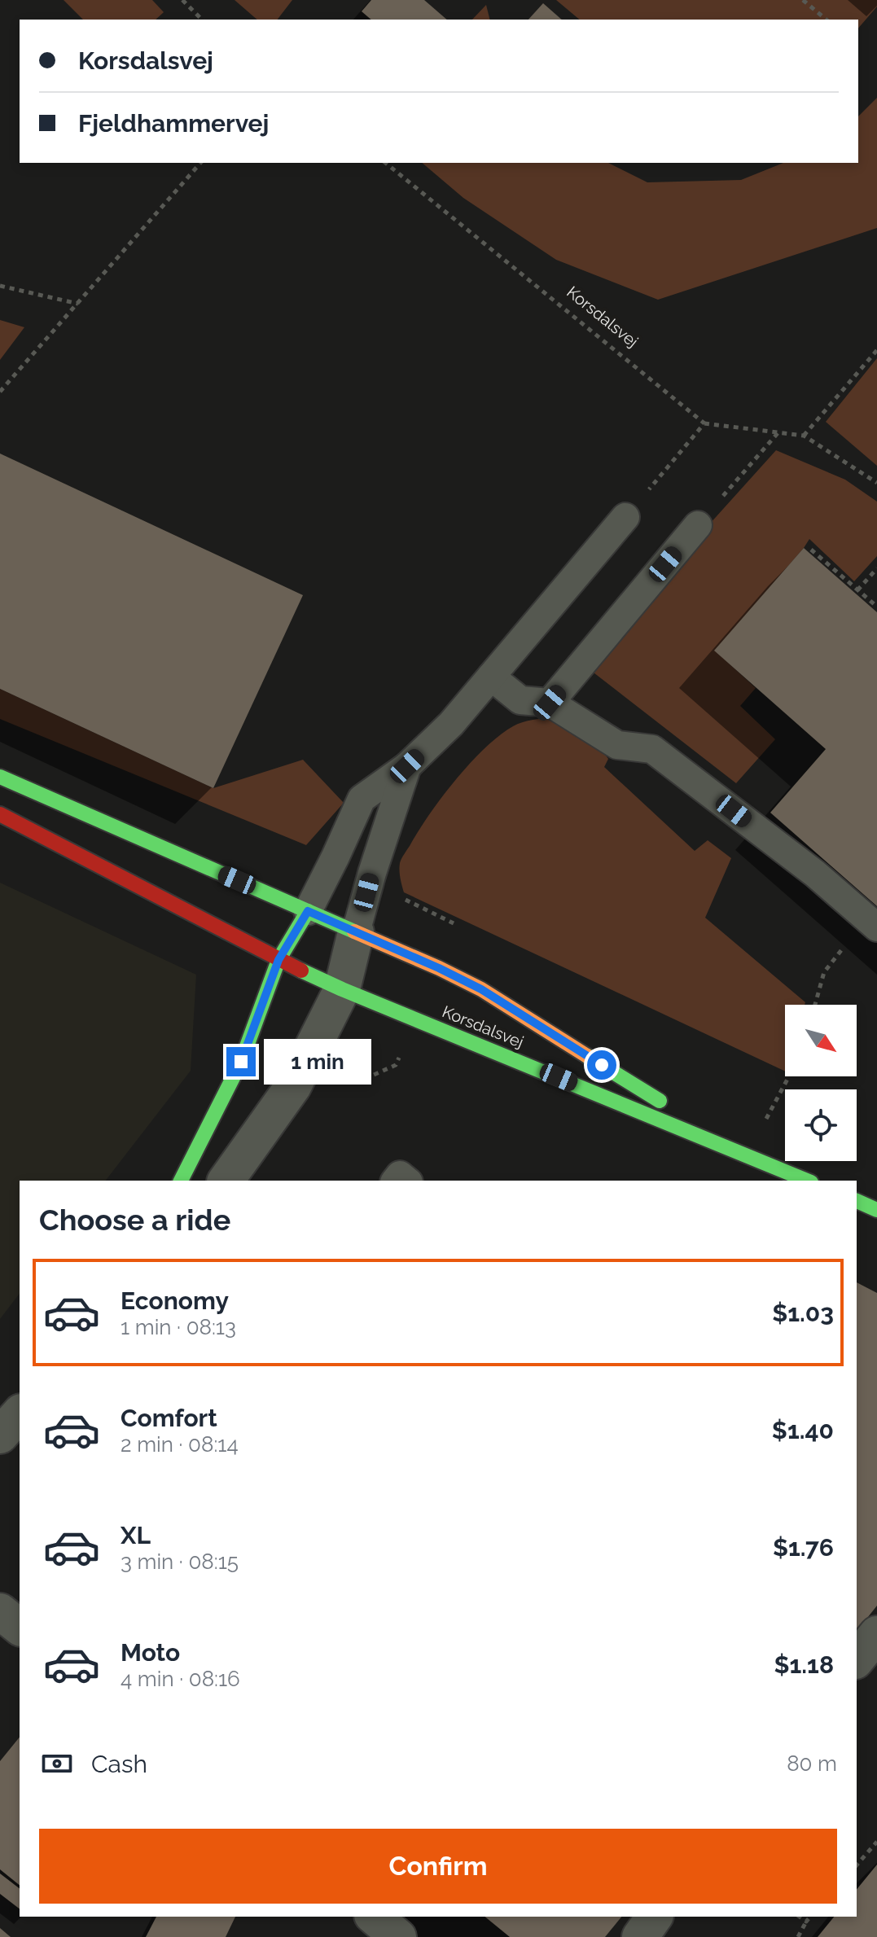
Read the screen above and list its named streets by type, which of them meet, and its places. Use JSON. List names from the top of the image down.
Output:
{
  "streets": {
    "street": ["Korsdalsvej"]
  },
  "north": "bottom right",
  "page": {
    "banner": ["Korsdalsvej", "Fjeldhammervej"],
    "bubble": "1 min",
    "heading": "Choose a ride",
    "list": [
      {
        "name": "Economy",
        "note": "1 min · 08:13",
        "value": "$1.03"
      },
      {
        "name": "Comfort",
        "note": "2 min · 08:14",
        "value": "$1.40"
      },
      {
        "name": "XL",
        "note": "3 min · 08:15",
        "value": "$1.76"
      },
      {
        "name": "Moto",
        "note": "4 min · 08:16",
        "value": "$1.18"
      }
    ],
    "pay": ["Cash", "80 m"],
    "buttons": "Confirm"
  }
}
